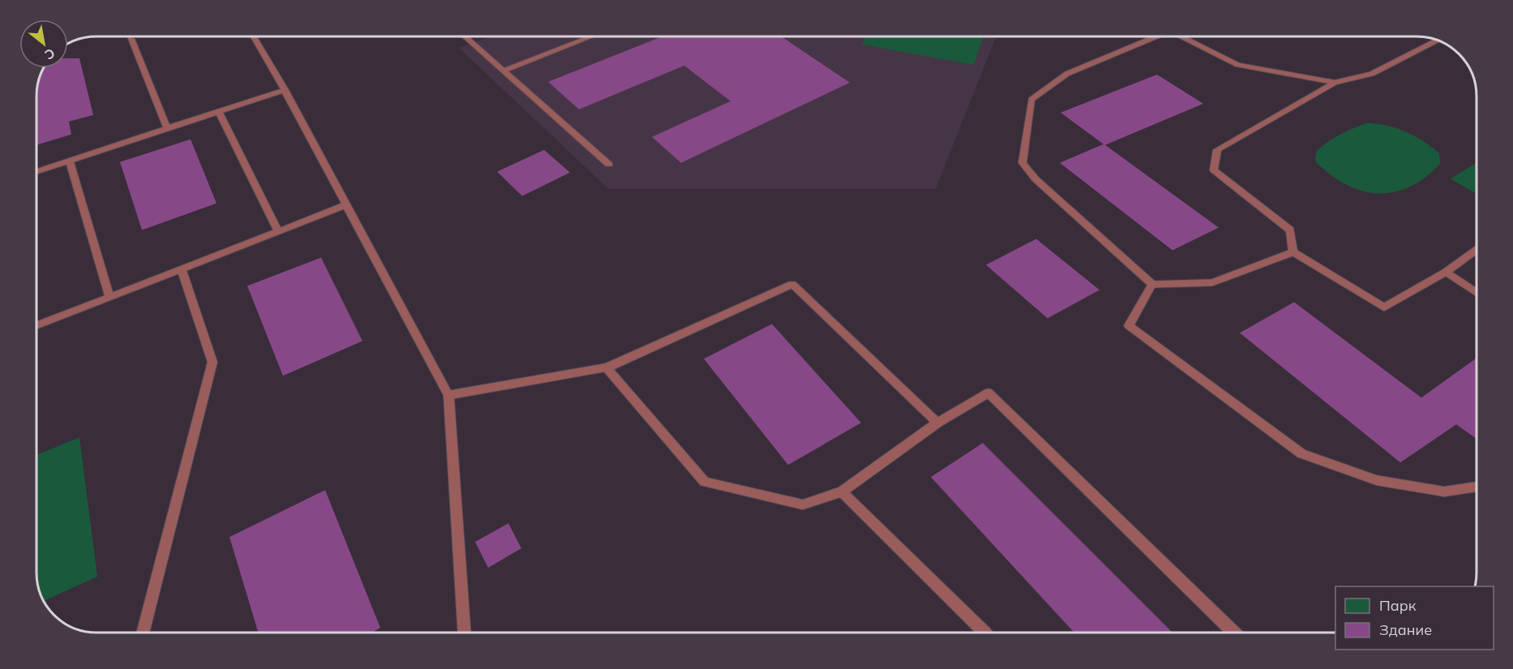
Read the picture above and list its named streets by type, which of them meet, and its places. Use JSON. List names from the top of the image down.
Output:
{
  "legend": ["Парк", "Здание"],
  "north": "bottom right"
}
